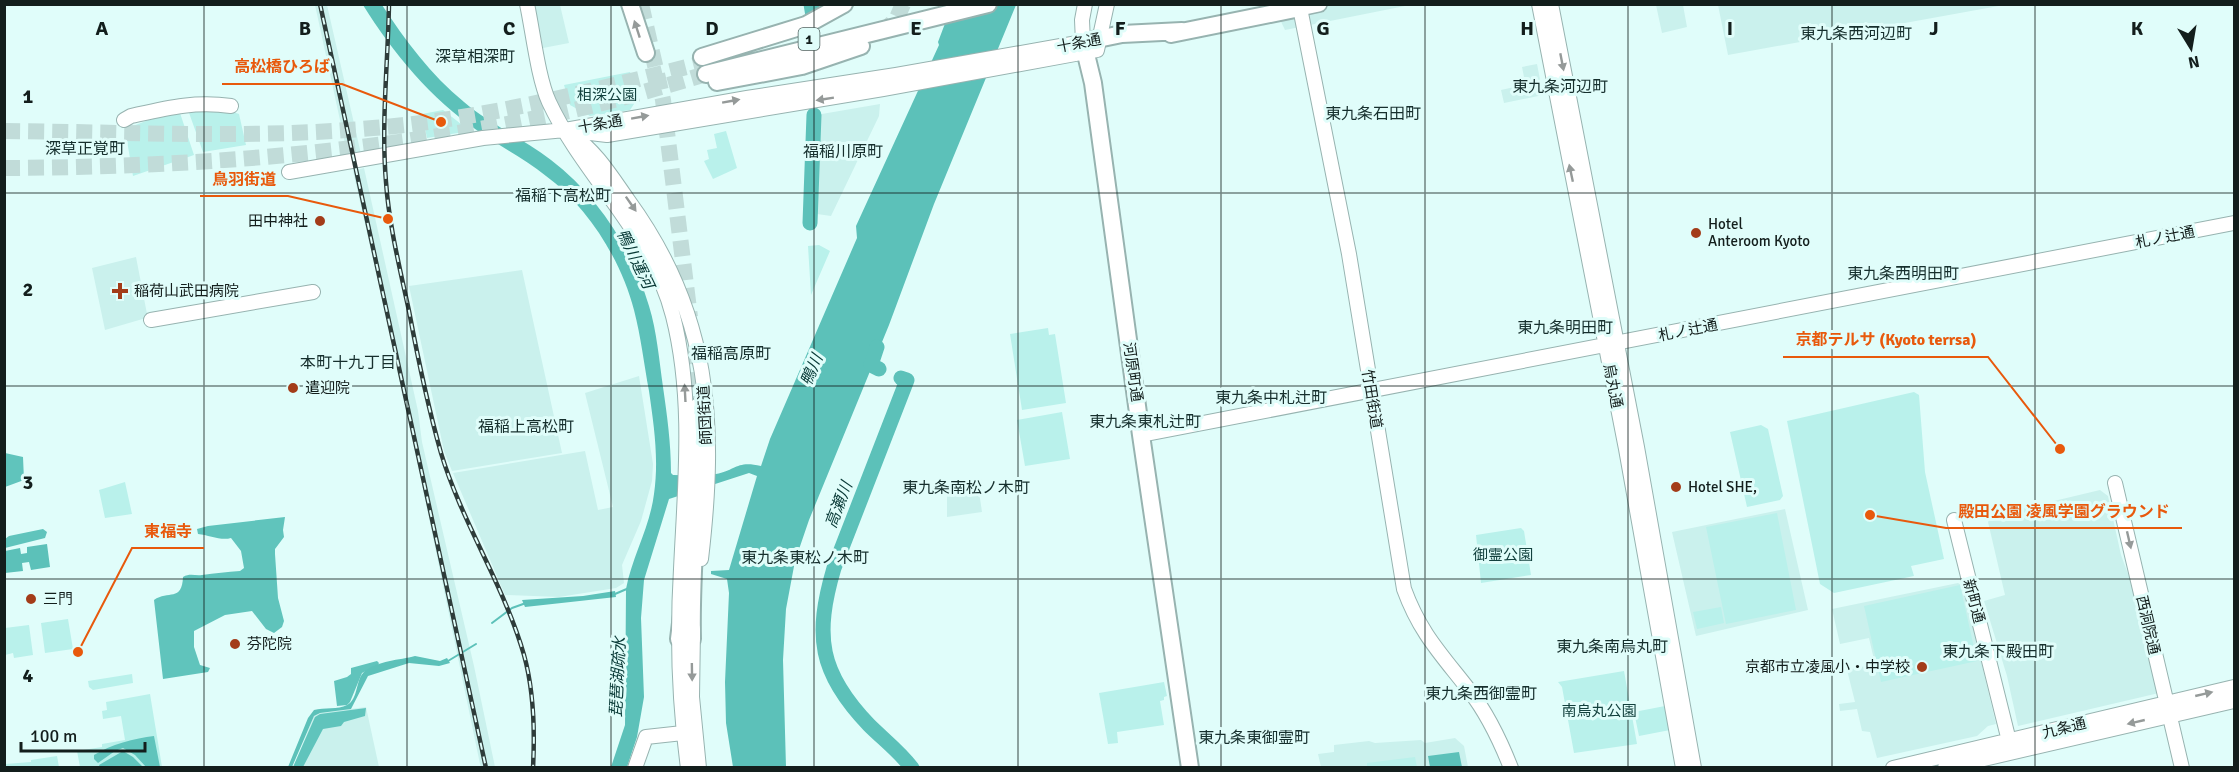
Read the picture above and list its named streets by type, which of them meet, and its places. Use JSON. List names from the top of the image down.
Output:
{
  "streets": {
    "highway": ["1", "十条通", "河原町通"],
    "street": [
      "札ノ辻通",
      "烏丸通",
      "竹田街道",
      "師団街道",
      "新町通",
      "西洞院通",
      "九条通"
    ]
  },
  "crossings": [
    ["十条通", "河原町通"],
    ["十条通", "竹田街道"],
    ["十条通", "師団街道"],
    ["札ノ辻通", "河原町通"],
    ["札ノ辻通", "烏丸通"],
    ["札ノ辻通", "竹田街道"],
    ["新町通", "九条通"],
    ["西洞院通", "九条通"]
  ],
  "one_way": ["西洞院通"],
  "districts": [
    "東九条西河辺町",
    "深草相深町",
    "東九条河辺町",
    "東九条石田町",
    "深草正覚町",
    "福稲川原町",
    "福稲下高松町",
    "東九条西明田町",
    "東九条明田町",
    "福稲高原町",
    "本町十九丁目",
    "東九条中札辻町",
    "東九条東札辻町",
    "福稲上高松町",
    "東九条南松ノ木町",
    "東九条東松ノ木町",
    "東九条南烏丸町",
    "東九条下殿田町",
    "東九条西御霊町",
    "東九条東御霊町"
  ],
  "water": [
    "鴨川運河",
    "鴨川",
    "高瀬川",
    "琵琶湖疏水"
  ],
  "parks": ["相深公園", "御霊公園", "南烏丸公園"],
  "places": {
    "other": [
      "高松橋ひろば",
      "鳥羽街道",
      "田中神社",
      "Hotel Anteroom Kyoto",
      "遣迎院",
      "京都テルサ (Kyoto terrsa)",
      "Hotel SHE,",
      "殿田公園 凌風学園グラウンド",
      "三門",
      "芬陀院",
      "東福寺",
      "京都市立凌風小・中学校"
    ],
    "health": ["稲荷山武田病院"]
  },
  "scale_bar": "100 m",
  "north": "bottom",
  "grid": {
    "columns": [
      "A",
      "B",
      "C",
      "D",
      "E",
      "F",
      "G",
      "H",
      "I",
      "J",
      "K"
    ],
    "rows": [
      "1",
      "2",
      "3",
      "4"
    ]
  }
}
